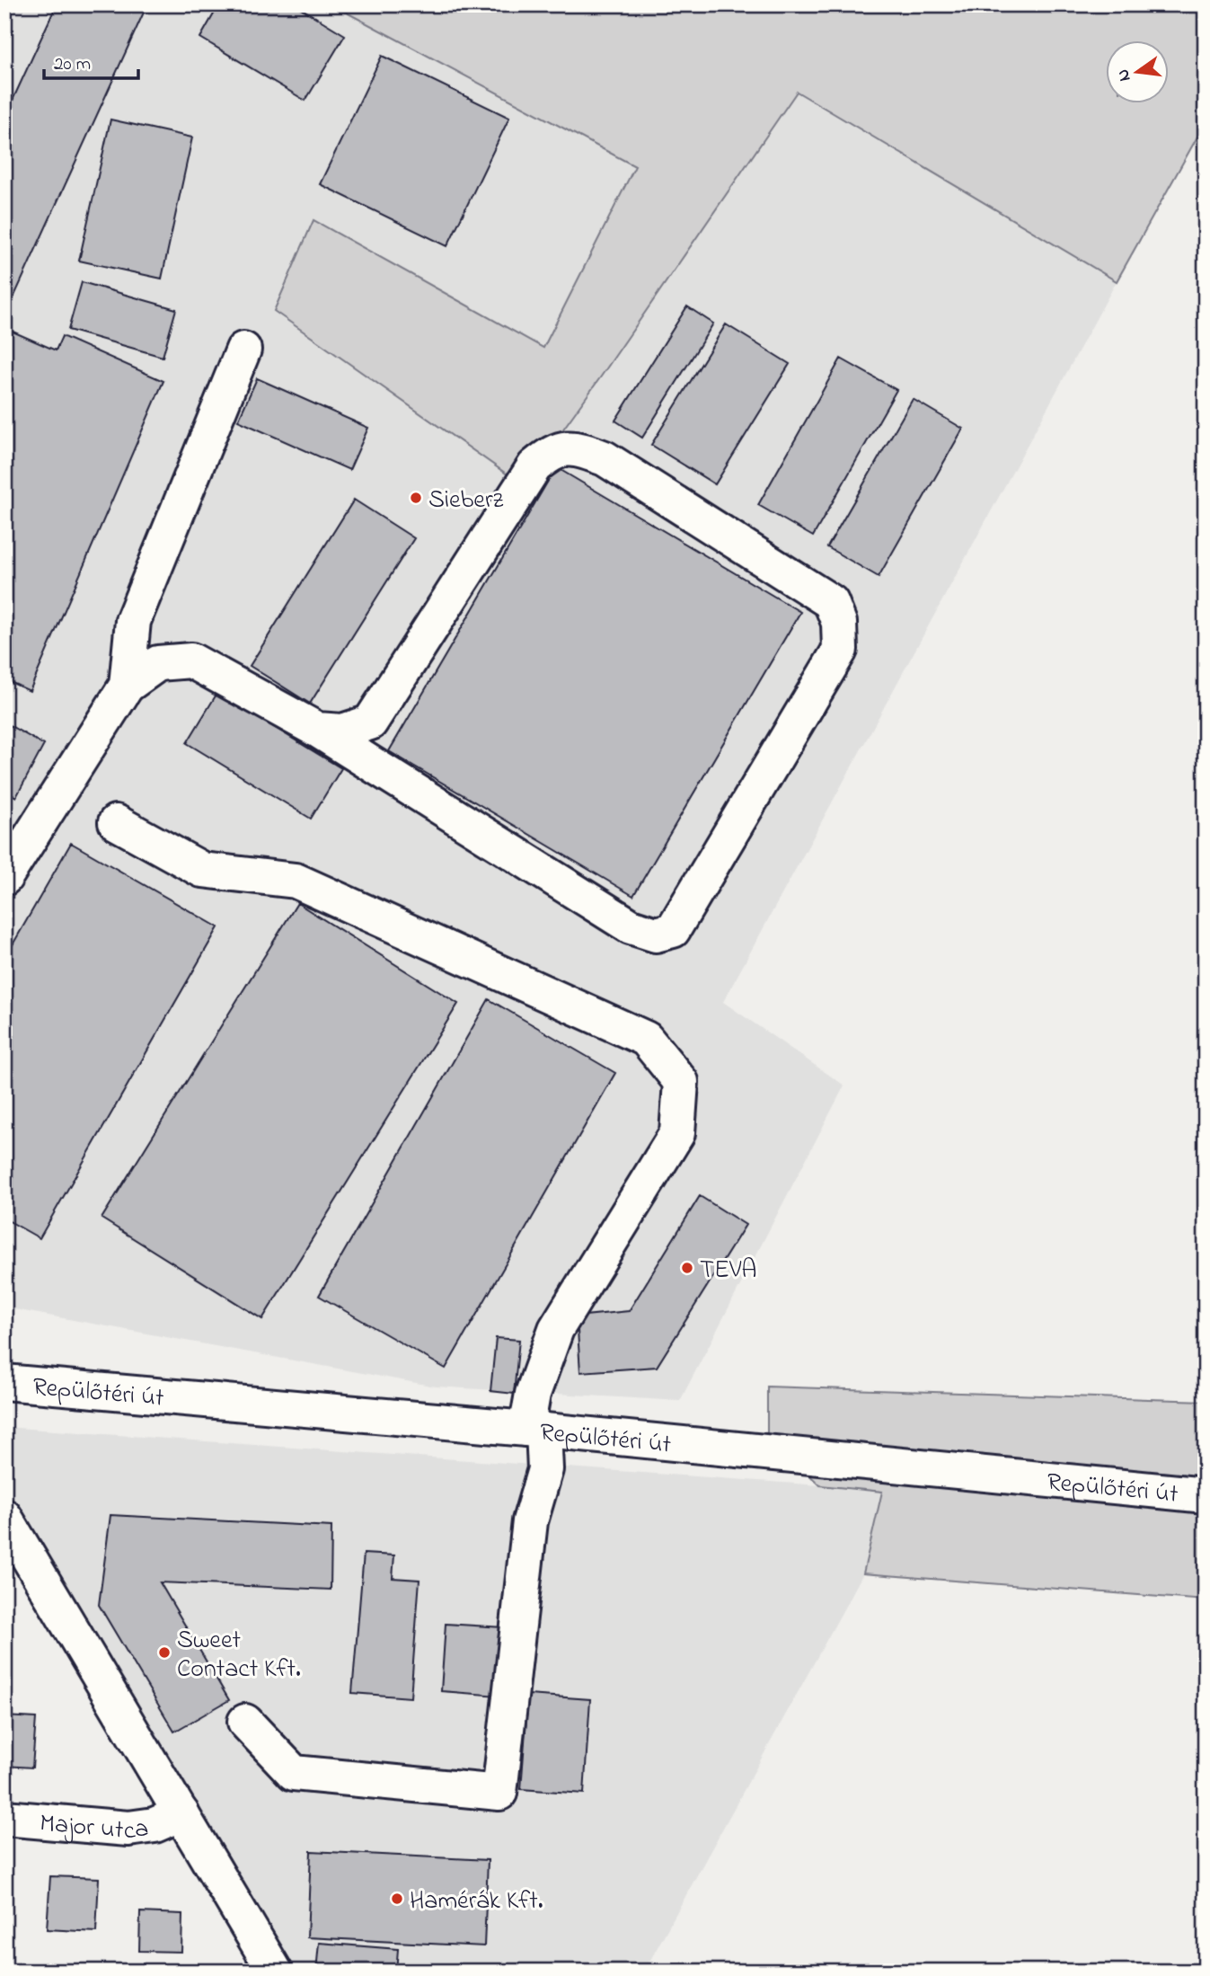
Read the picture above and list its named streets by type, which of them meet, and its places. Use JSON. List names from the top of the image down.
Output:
{
  "streets": {
    "street": ["Repülőtéri út", "Major utca"]
  },
  "places": [
    "Sieberz",
    "TEVA",
    "Sweet Contact Kft.",
    "Hamérák Kft."
  ],
  "scale_bar": "20 m",
  "north": "left"
}
